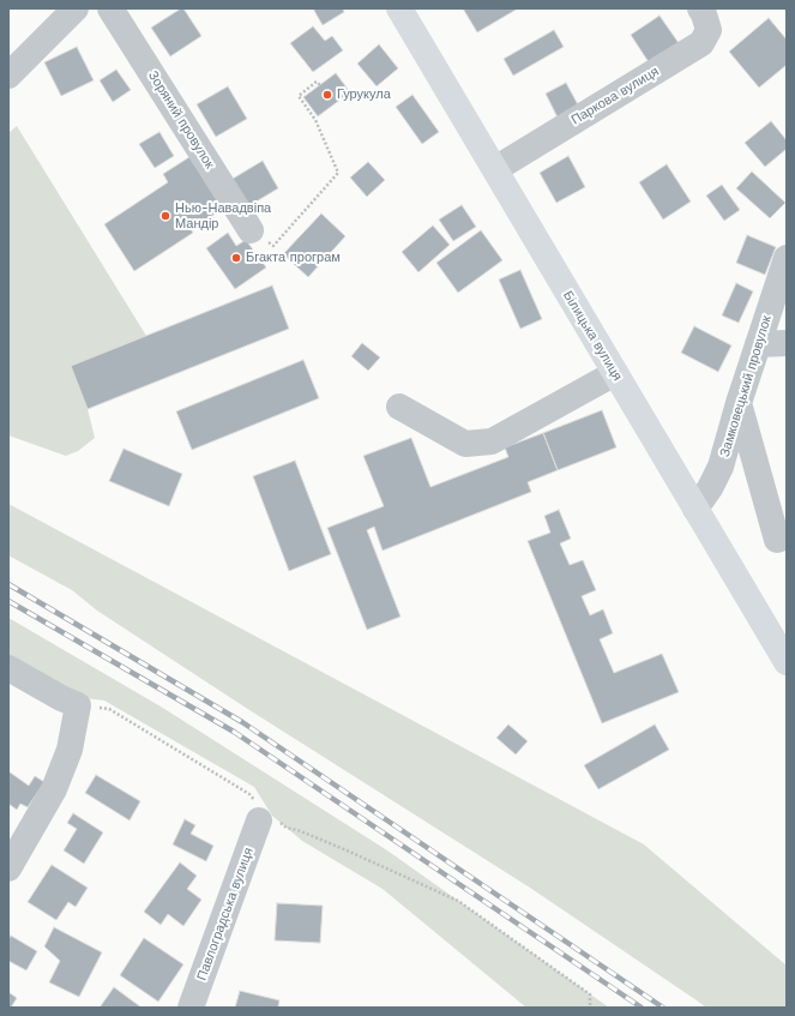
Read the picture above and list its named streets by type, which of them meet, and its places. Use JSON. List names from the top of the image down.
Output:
{
  "streets": {
    "main road": ["Білицька вулиця"],
    "street": [
      "Паркова вулиця",
      "Зоряний провулок",
      "Замковецький провулок",
      "Павлоградська вулиця"
    ]
  },
  "crossings": [
    ["Паркова вулиця", "Білицька вулиця"],
    ["Білицька вулиця", "Замковецький провулок"]
  ],
  "places": ["Гурукула", "Нью-Навадвіпа Мандір", "Бгакта програм"]
}
